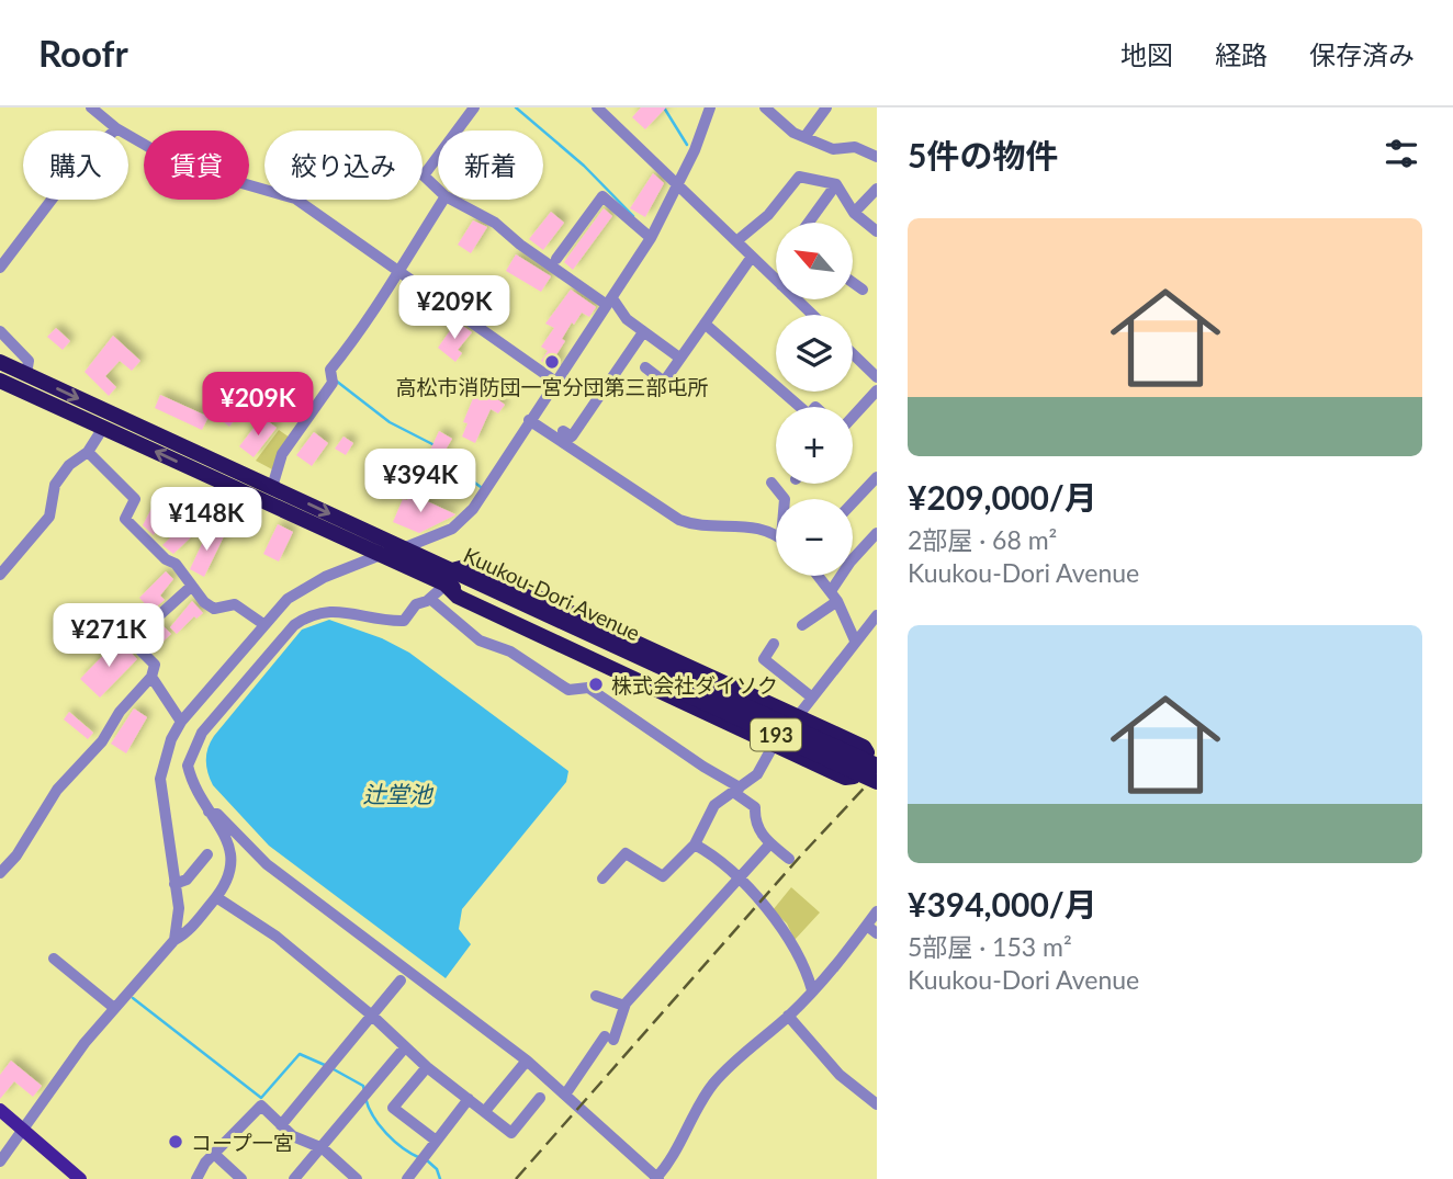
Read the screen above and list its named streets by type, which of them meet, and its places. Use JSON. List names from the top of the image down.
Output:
{
  "streets": {
    "highway": ["Kuukou-Dori Avenue", "193"]
  },
  "water": ["辻堂池"],
  "places": ["高松市消防団一宮分団第三部屯所", "株式会社ダイソク", "コープ一宮"],
  "north": "top left",
  "page": {
    "header": "Roofr",
    "nav": ["地図", "経路", "保存済み"],
    "heading": "5件の物件",
    "chip": [
      "購入",
      "賃貸",
      "絞り込み",
      "新着"
    ],
    "list": [
      {
        "name": "¥209,000/月",
        "note": "2部屋 · 68 m² · Kuukou-Dori Avenue"
      },
      {
        "name": "¥394,000/月",
        "note": "5部屋 · 153 m² · Kuukou-Dori Avenue"
      }
    ],
    "map_buttons": ["+", "−"],
    "price": [
      "¥209K",
      "¥209K",
      "¥394K",
      "¥148K",
      "¥271K"
    ]
  }
}
